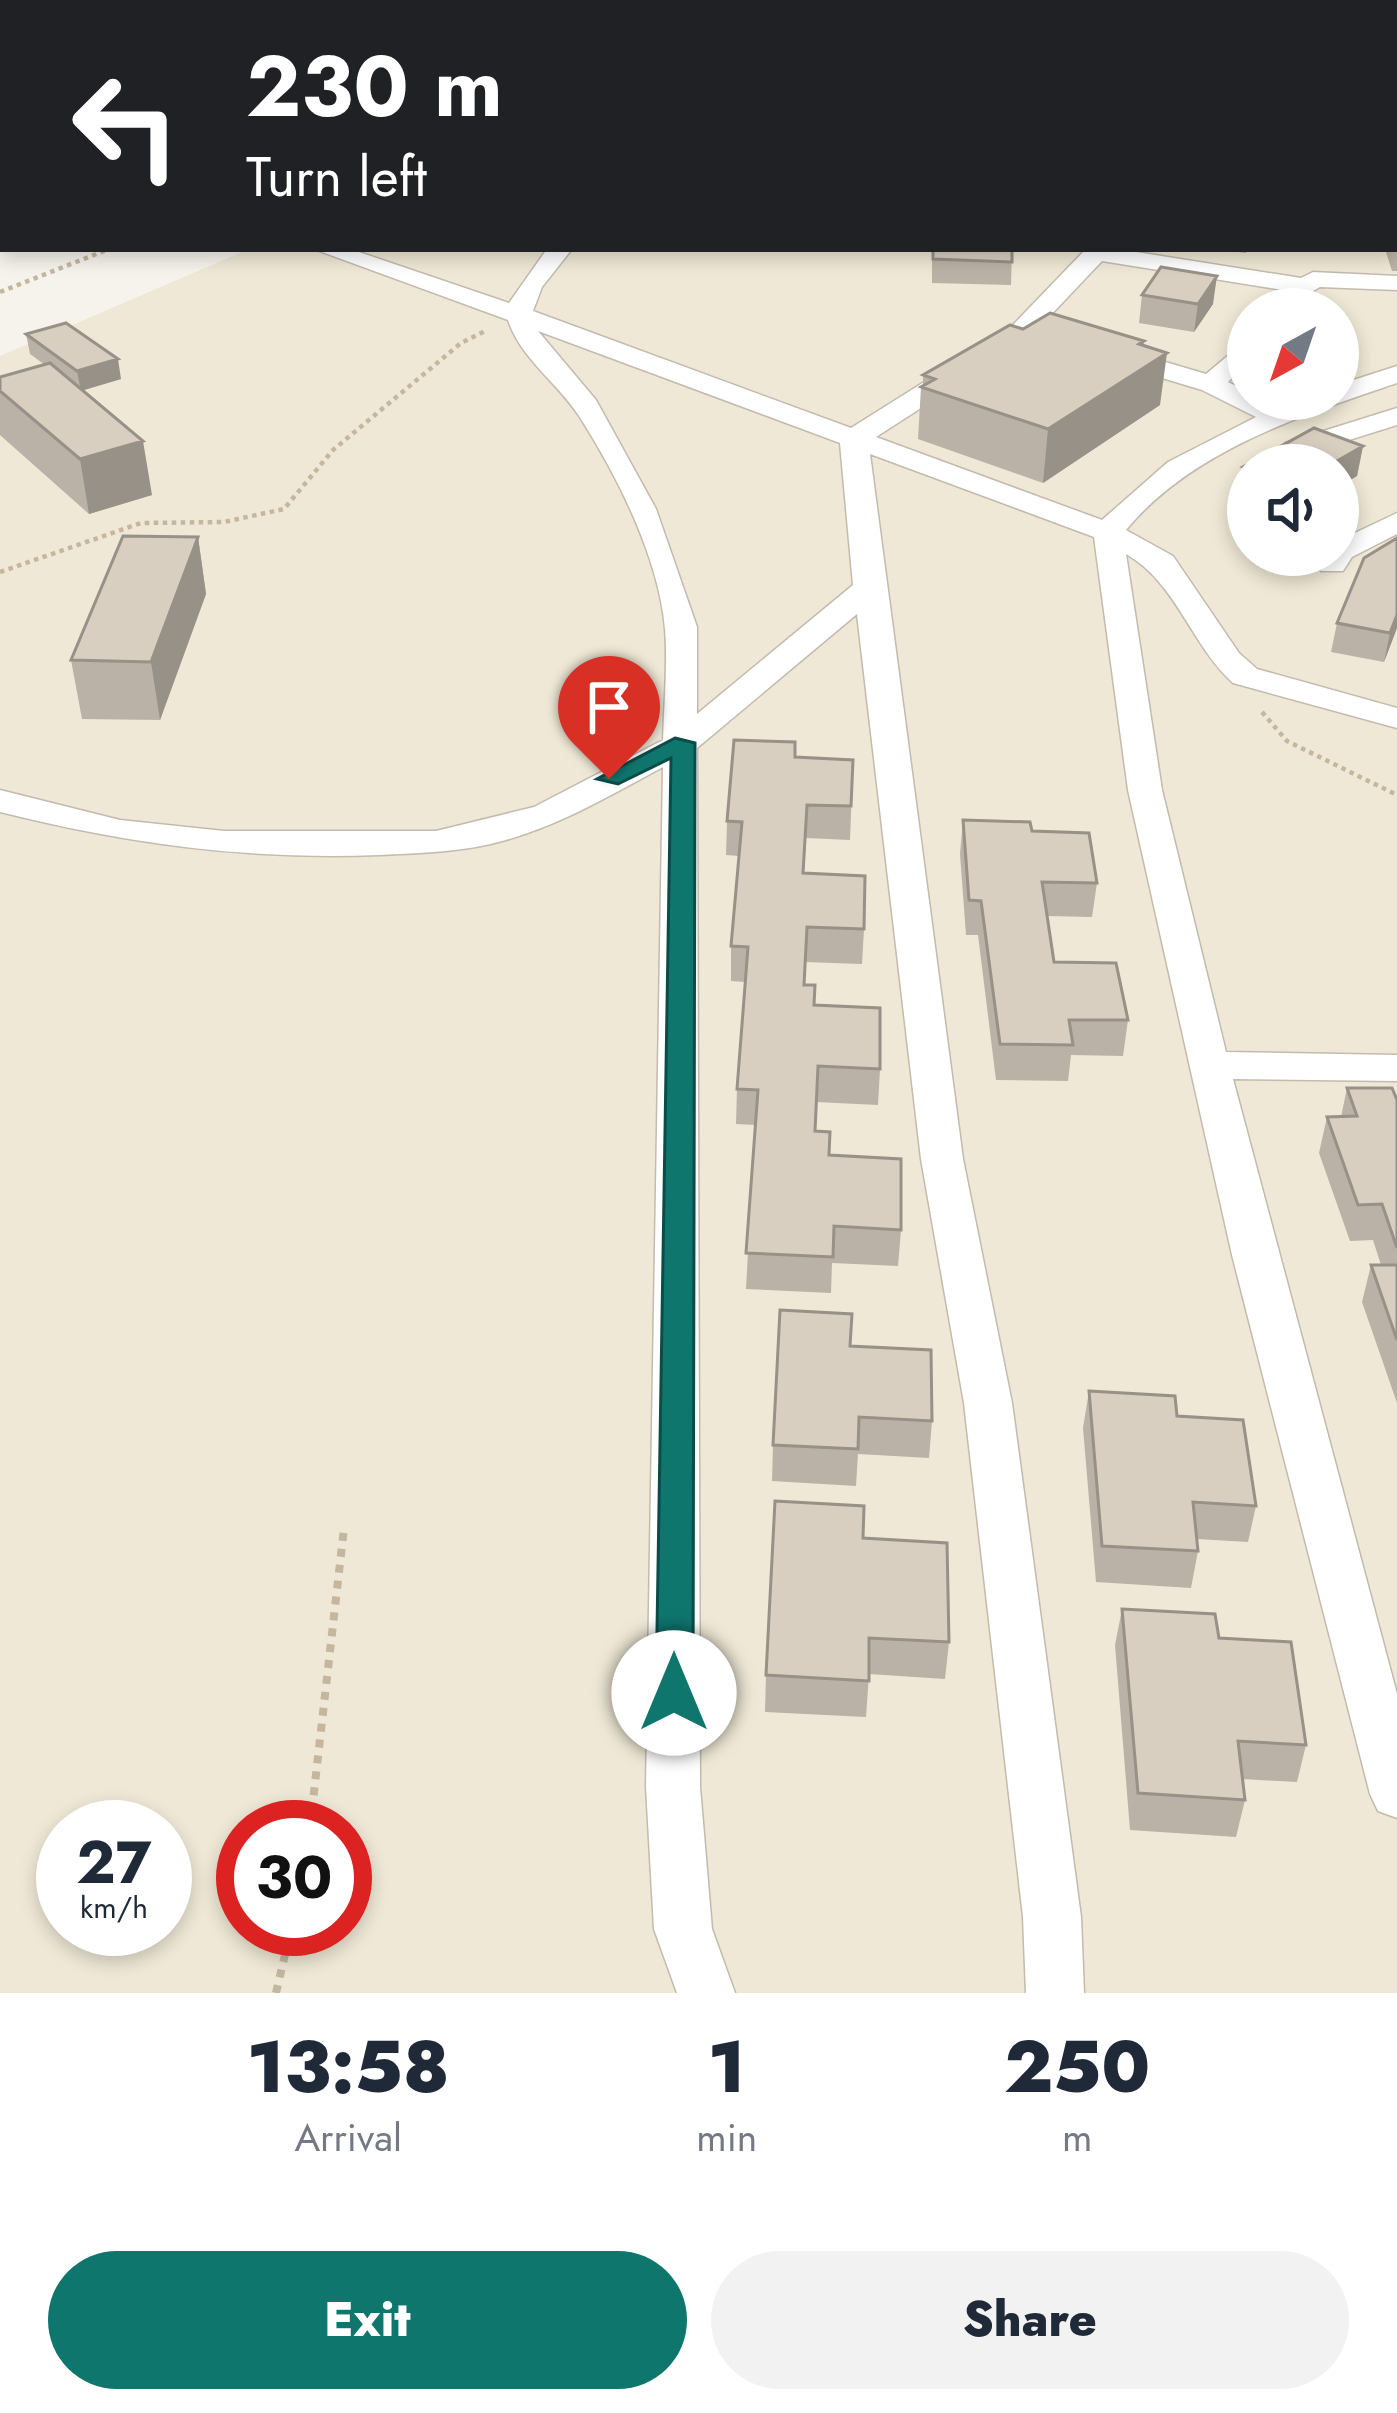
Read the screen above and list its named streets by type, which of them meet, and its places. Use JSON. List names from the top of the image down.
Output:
{
  "north": "bottom left",
  "page": {
    "turn": ["230 m", "Turn left"],
    "speed": "27 km/h",
    "limit": "30",
    "eta": [
      "13:58",
      "Arrival",
      "1",
      "min",
      "250",
      "m"
    ],
    "buttons": ["Exit", "Share"]
  }
}
